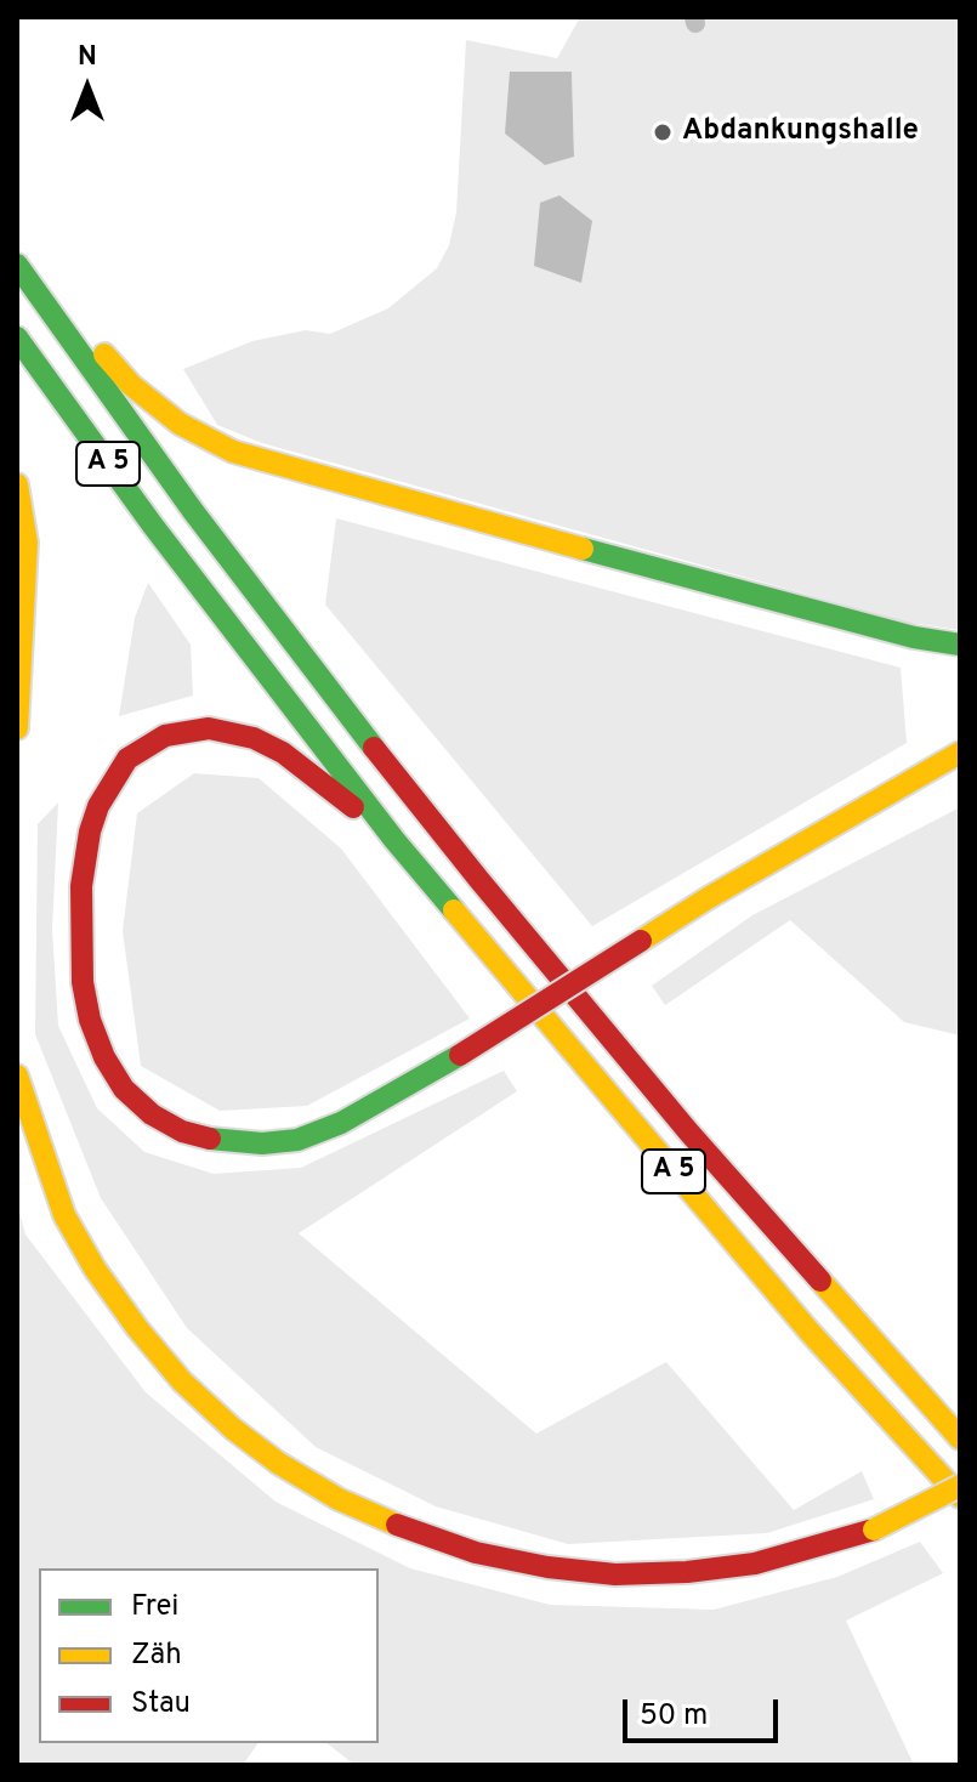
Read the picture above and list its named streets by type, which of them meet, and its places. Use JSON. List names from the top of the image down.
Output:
{
  "streets": {
    "highway": ["A 5"]
  },
  "places": ["Abdankungshalle"],
  "legend": ["Frei", "Zäh", "Stau"],
  "scale_bar": "50 m",
  "north": "top"
}
